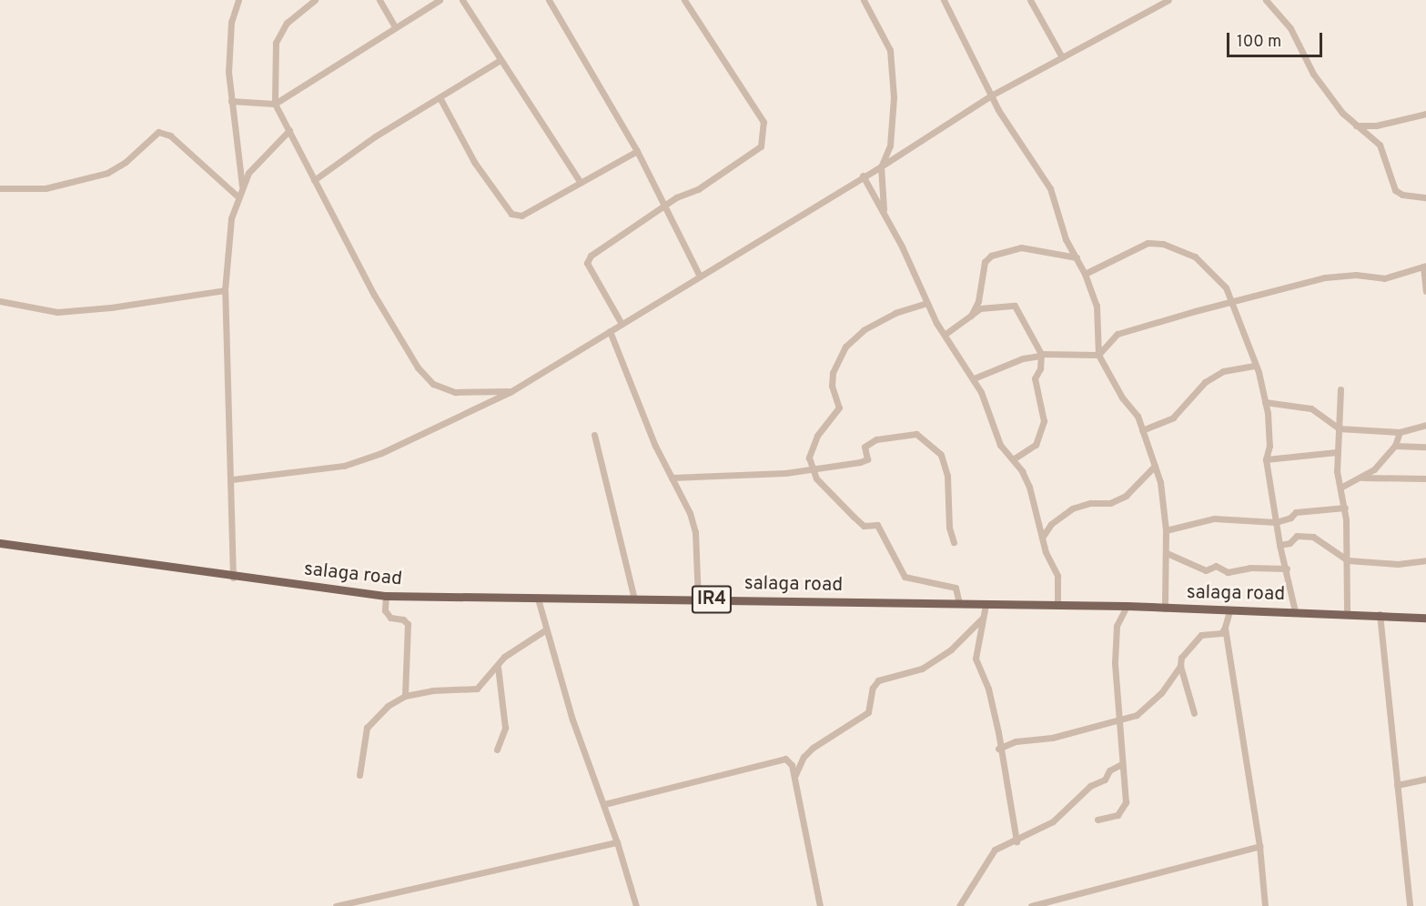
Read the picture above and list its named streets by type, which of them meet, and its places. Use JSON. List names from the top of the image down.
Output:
{
  "streets": {
    "main road": ["salaga road", "IR4"]
  },
  "scale_bar": "100 m"
}
